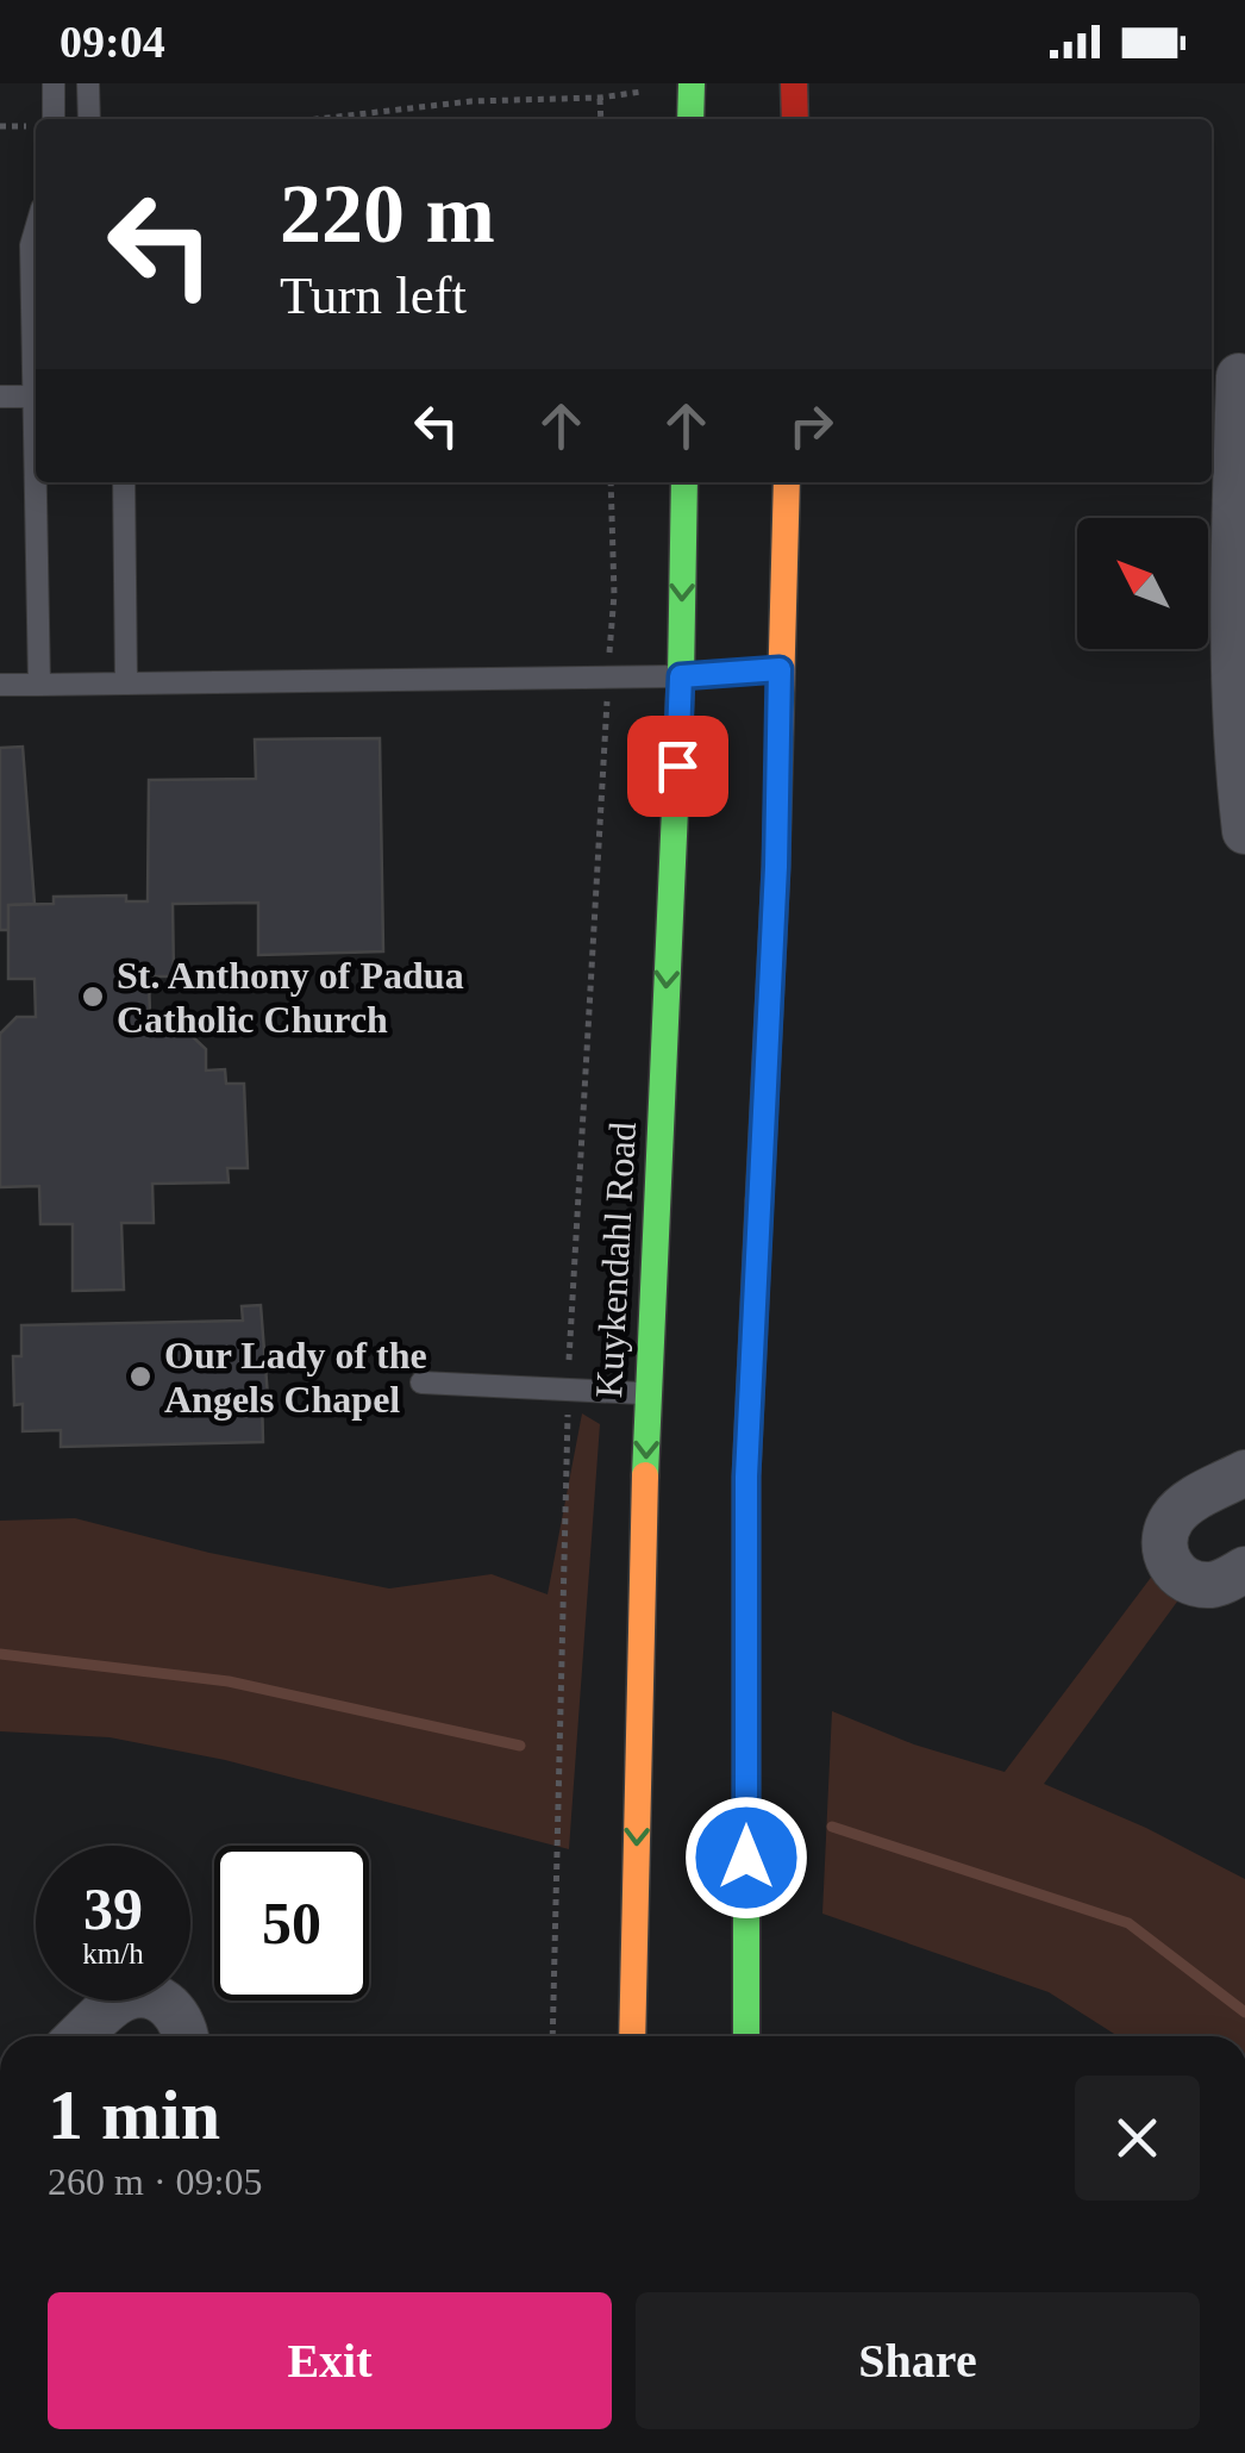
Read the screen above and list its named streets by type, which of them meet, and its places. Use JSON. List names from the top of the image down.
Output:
{
  "streets": {
    "main road": ["Kuykendahl Road"]
  },
  "places": ["St. Anthony of Padua Catholic Church", "Our Lady of the Angels Chapel"],
  "north": "top left",
  "page": {
    "status": "09:04",
    "turn": ["220 m", "Turn left"],
    "speed": "39 km/h",
    "limit": "50",
    "heading": ["1 min", "260 m · 09:05"],
    "buttons": ["Exit", "Share"]
  }
}
